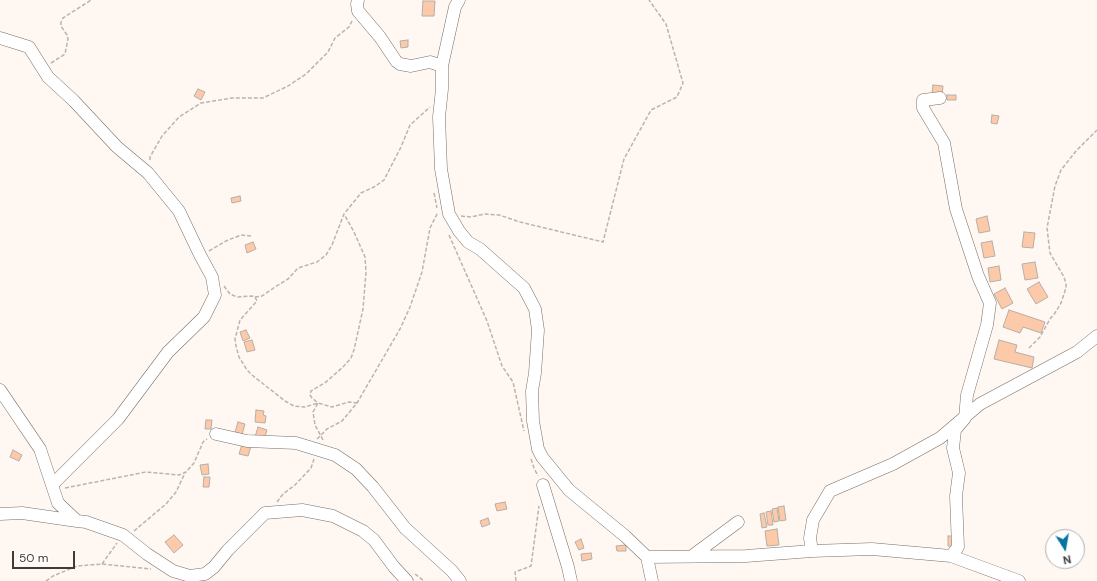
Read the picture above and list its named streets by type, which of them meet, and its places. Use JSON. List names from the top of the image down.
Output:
{
  "scale_bar": "50 m",
  "north": "bottom"
}
